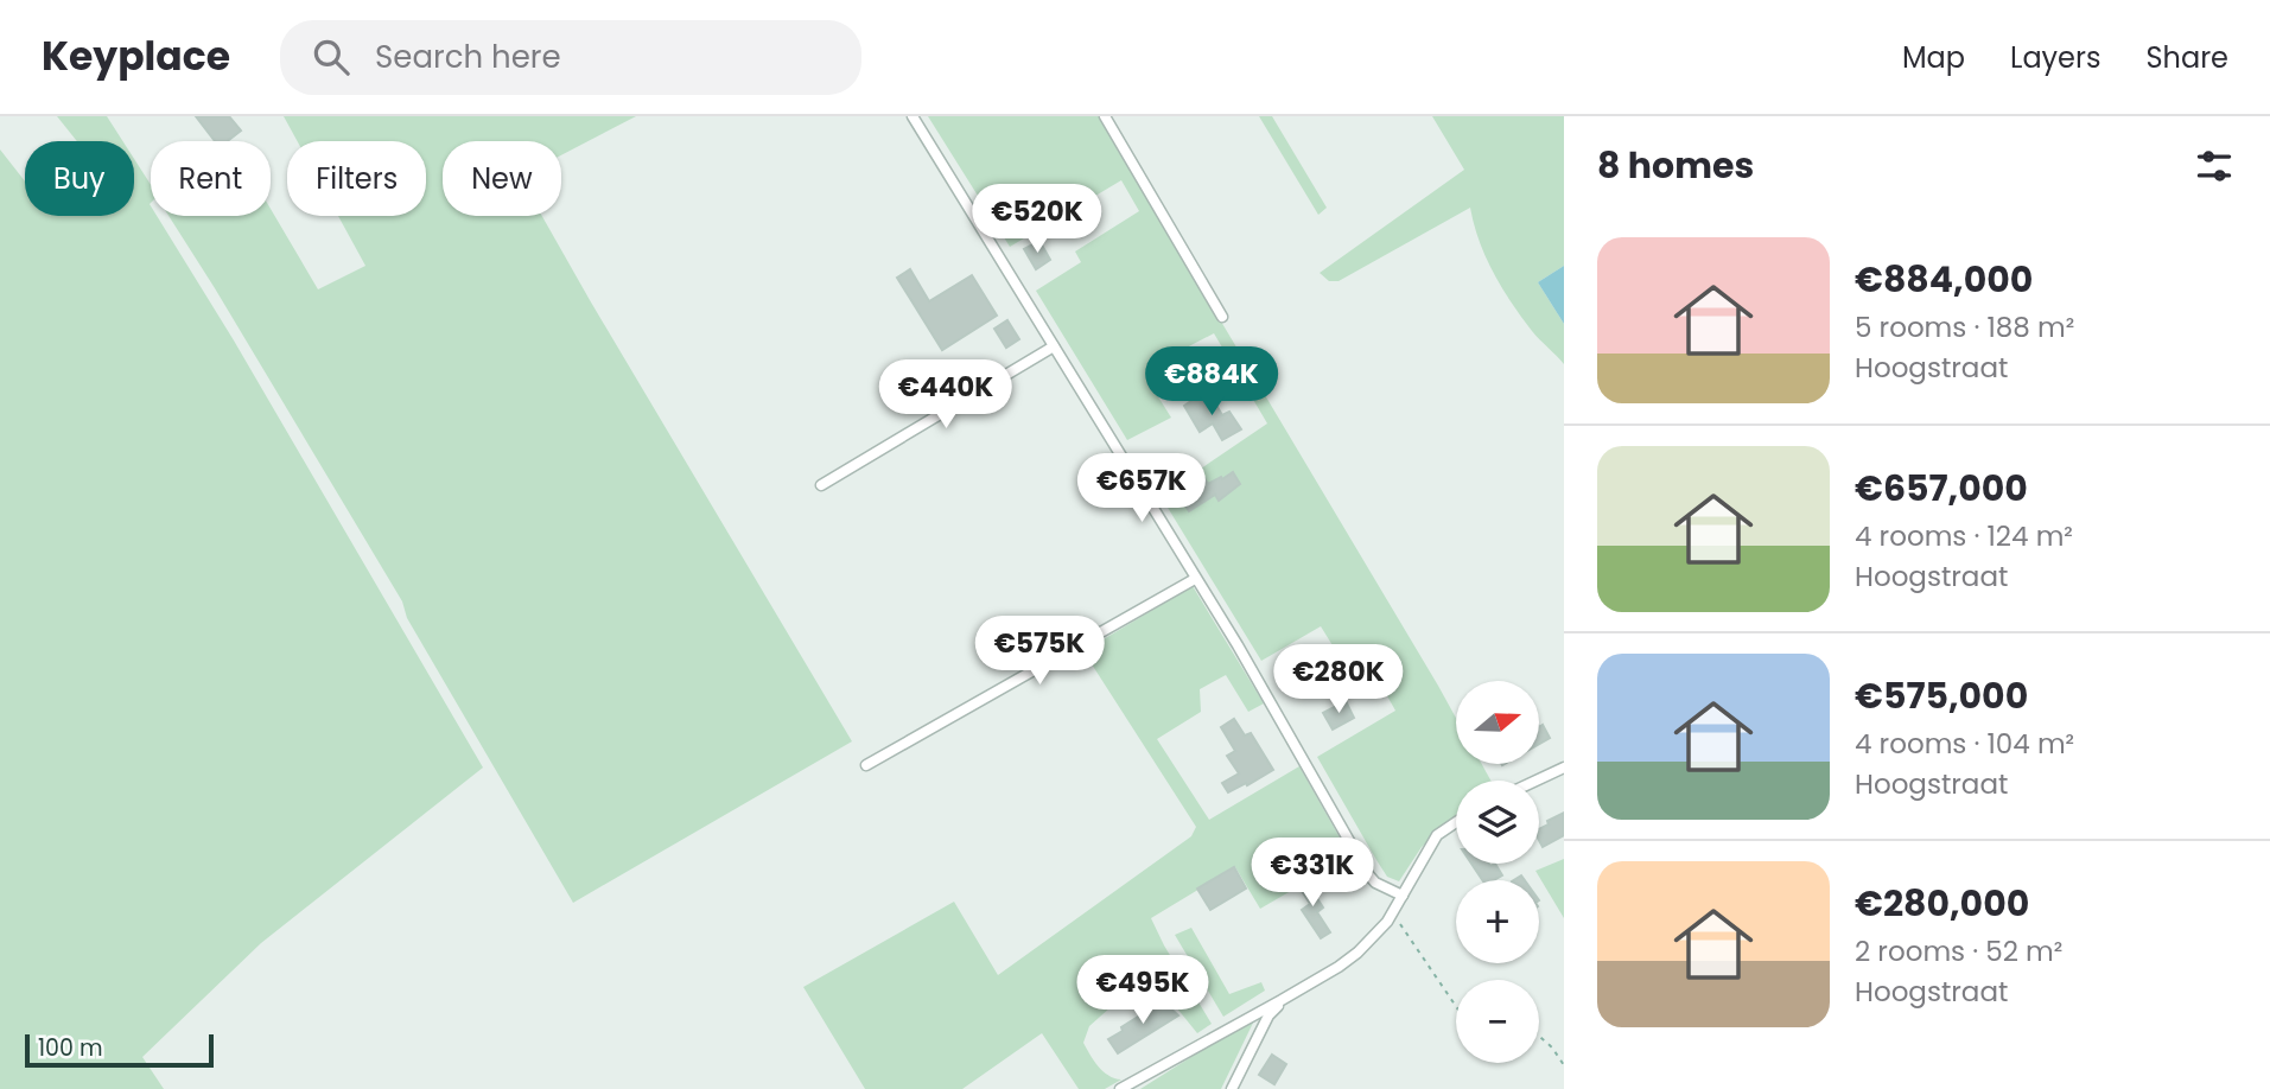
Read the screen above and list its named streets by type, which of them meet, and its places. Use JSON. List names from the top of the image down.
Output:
{
  "scale_bar": "100 m",
  "north": "right",
  "page": {
    "header": "Keyplace",
    "search": "Search here",
    "nav": ["Map", "Layers", "Share"],
    "heading": "8 homes",
    "chip": [
      "Buy",
      "Rent",
      "Filters",
      "New"
    ],
    "price": [
      "€520K",
      "€884K",
      "€440K",
      "€657K",
      "€575K",
      "€280K",
      "€331K",
      "€495K"
    ],
    "list": [
      {
        "name": "€884,000",
        "note": "5 rooms · 188 m² · Hoogstraat"
      },
      {
        "name": "€657,000",
        "note": "4 rooms · 124 m² · Hoogstraat"
      },
      {
        "name": "€575,000",
        "note": "4 rooms · 104 m² · Hoogstraat"
      },
      {
        "name": "€280,000",
        "note": "2 rooms · 52 m² · Hoogstraat"
      }
    ],
    "map_buttons": ["+", "−"],
    "scale": "100 m"
  }
}
